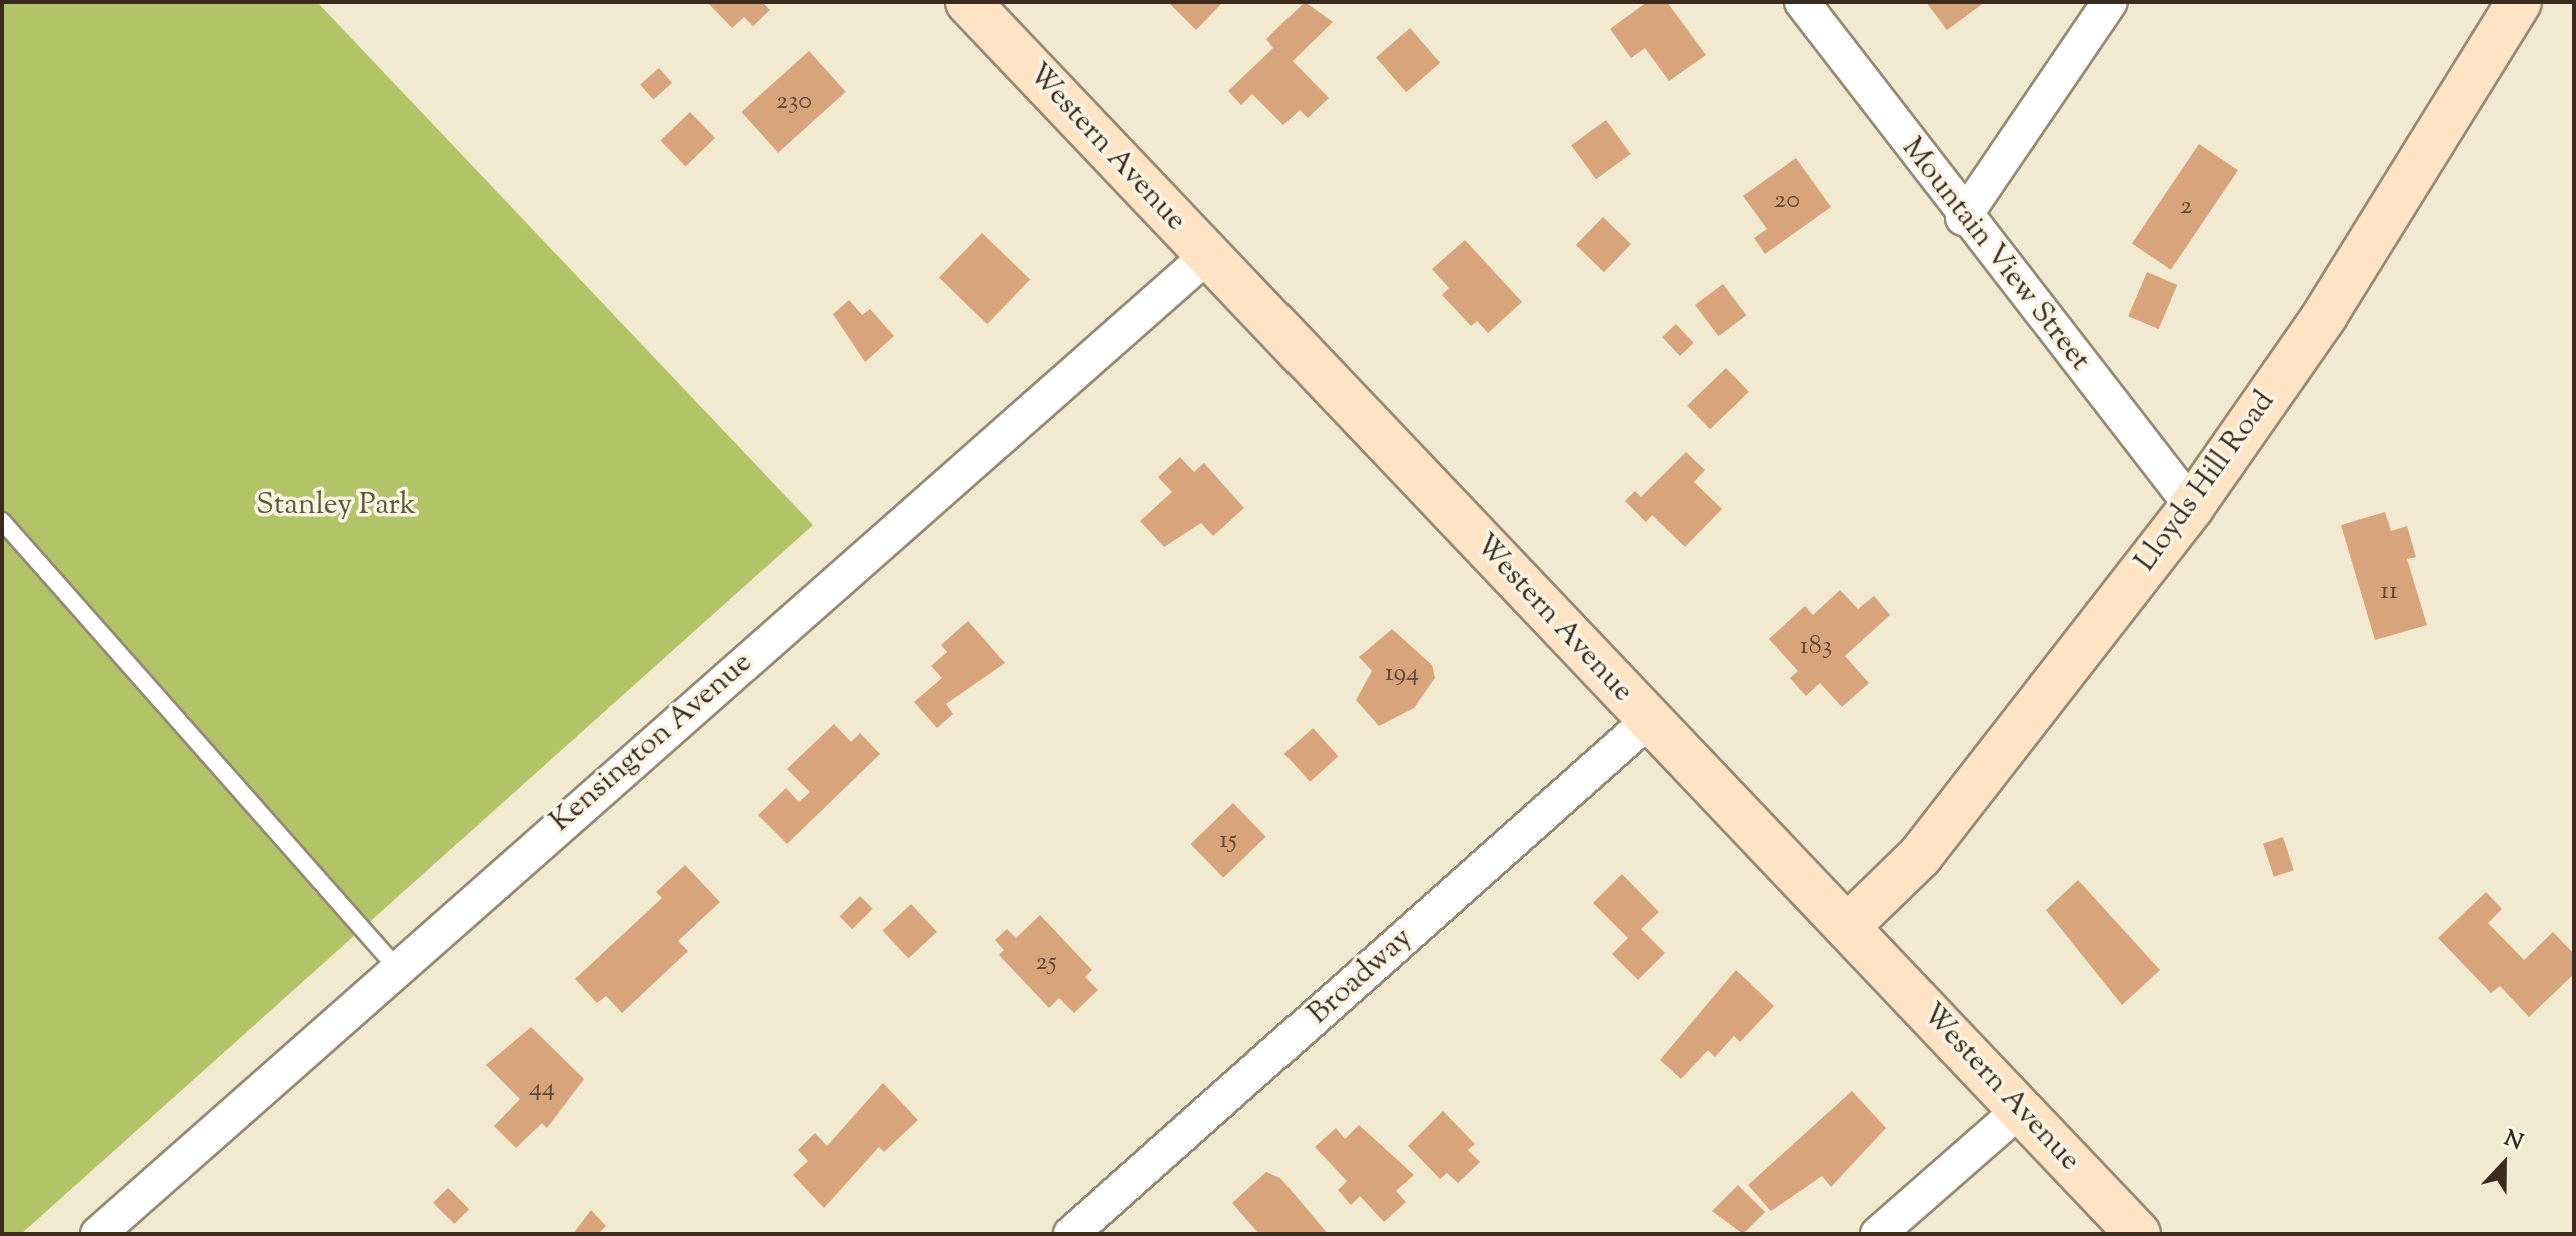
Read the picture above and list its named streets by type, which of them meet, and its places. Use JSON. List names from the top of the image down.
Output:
{
  "streets": {
    "main road": ["Western Avenue", "Lloyds Hill Road"],
    "street": ["Mountain View Street", "Kensington Avenue", "Broadway"]
  },
  "crossings": [
    ["Western Avenue", "Lloyds Hill Road"],
    ["Western Avenue", "Kensington Avenue"],
    ["Western Avenue", "Broadway"],
    ["Mountain View Street", "Lloyds Hill Road"]
  ],
  "parks": ["Stanley Park"],
  "house_numbers": [
    "230",
    "20",
    "2",
    "11",
    "183",
    "194",
    "15",
    "25",
    "44"
  ],
  "north": "top"
}
